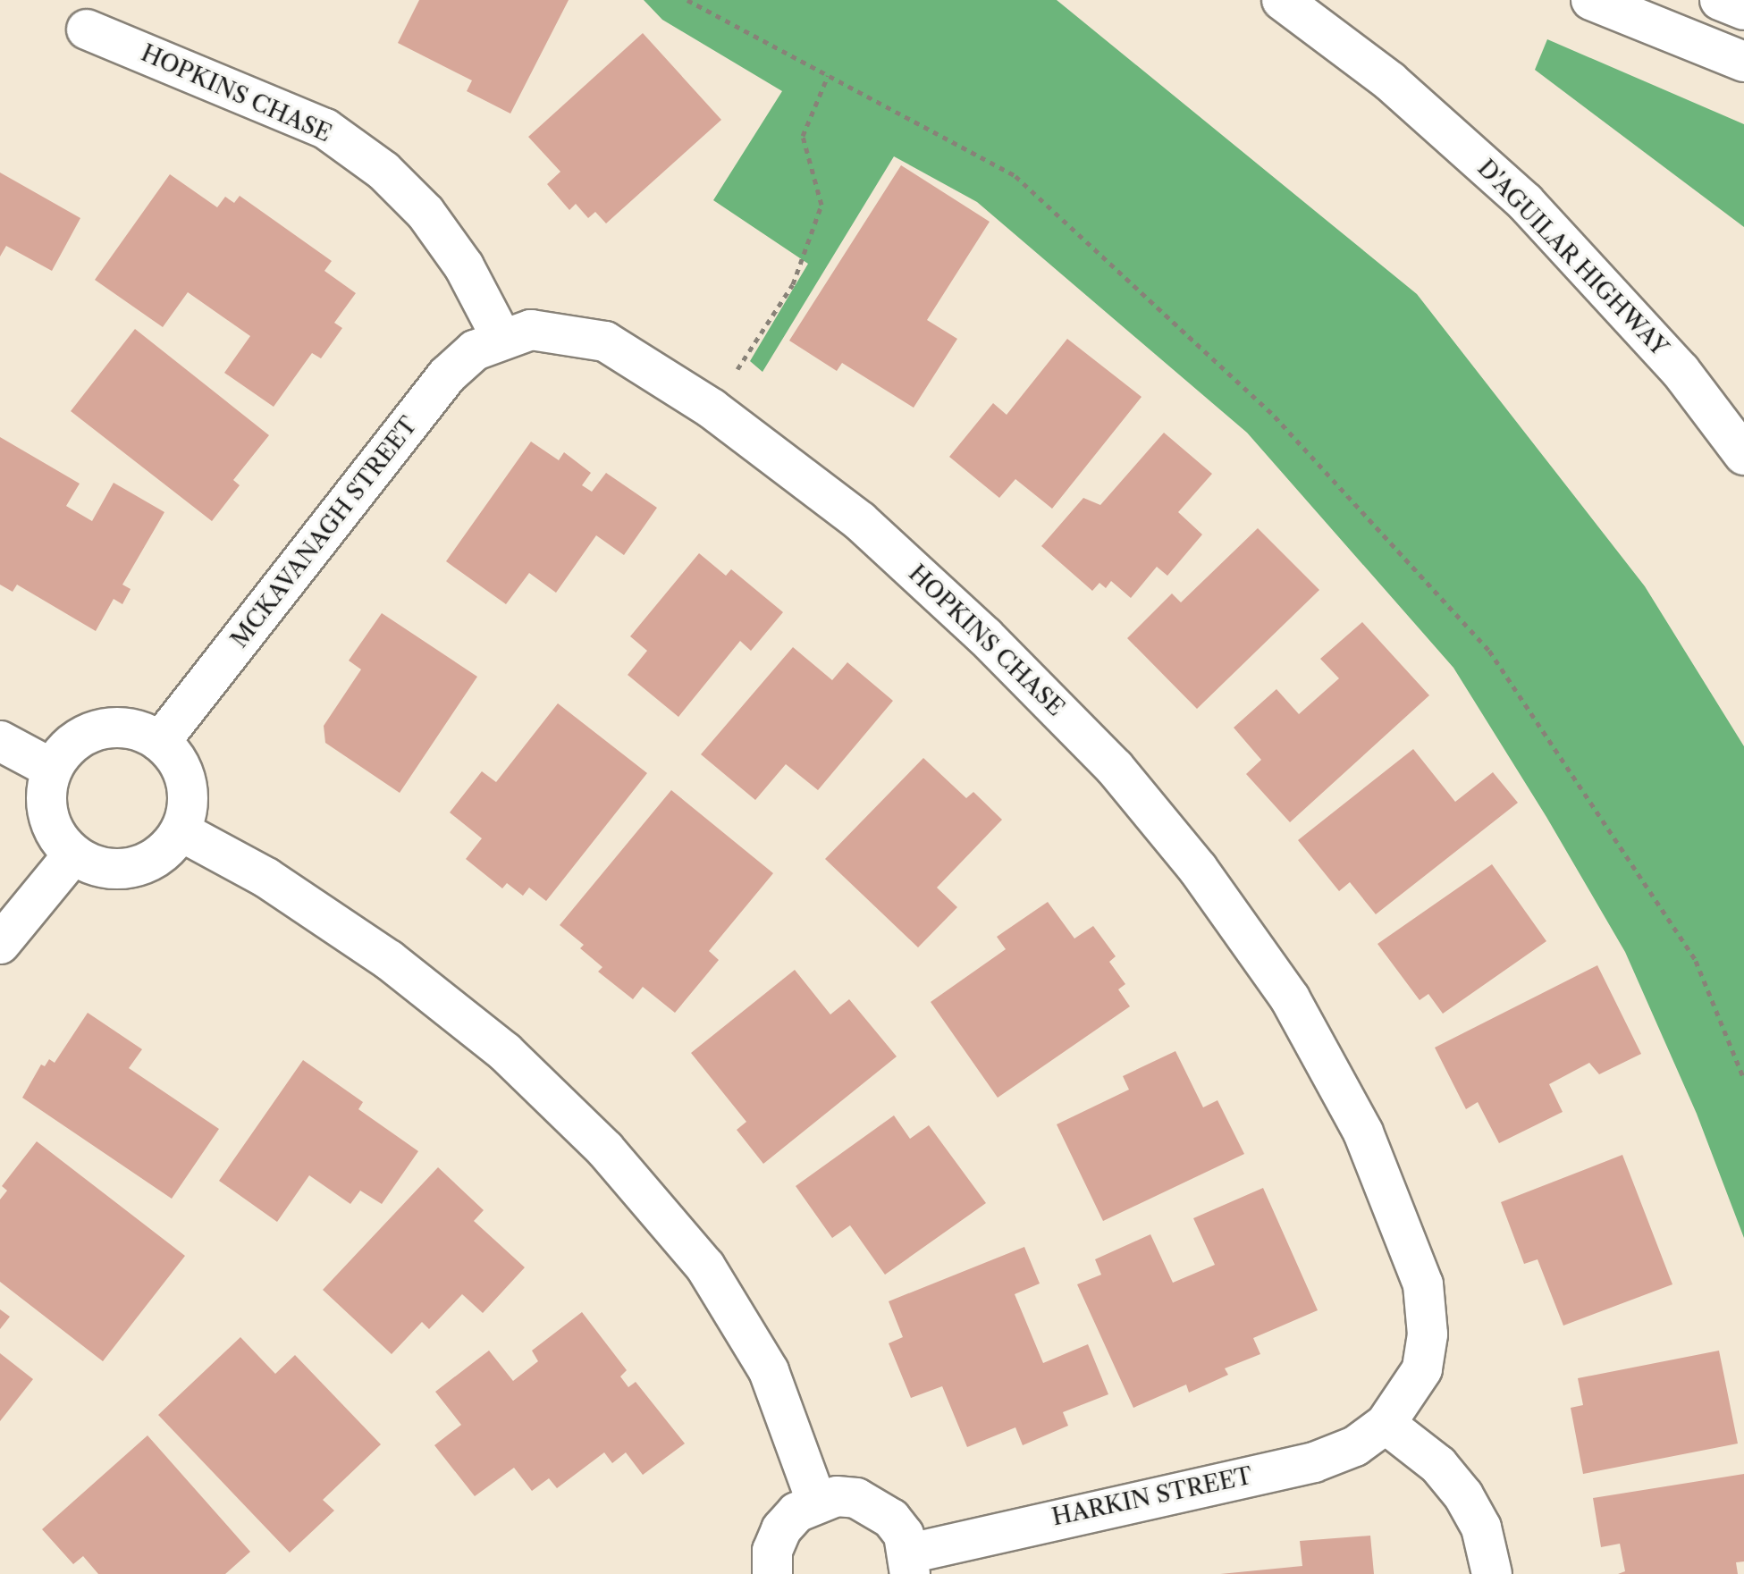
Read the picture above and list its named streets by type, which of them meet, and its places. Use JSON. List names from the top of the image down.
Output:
{
  "streets": {
    "main road": [
      "HOPKINS CHASE",
      "D'AGUILAR HIGHWAY",
      "MCKAVANAGH STREET",
      "HARKIN STREET"
    ]
  },
  "crossings": [
    ["HOPKINS CHASE", "MCKAVANAGH STREET"],
    ["HOPKINS CHASE", "HARKIN STREET"]
  ]
}
